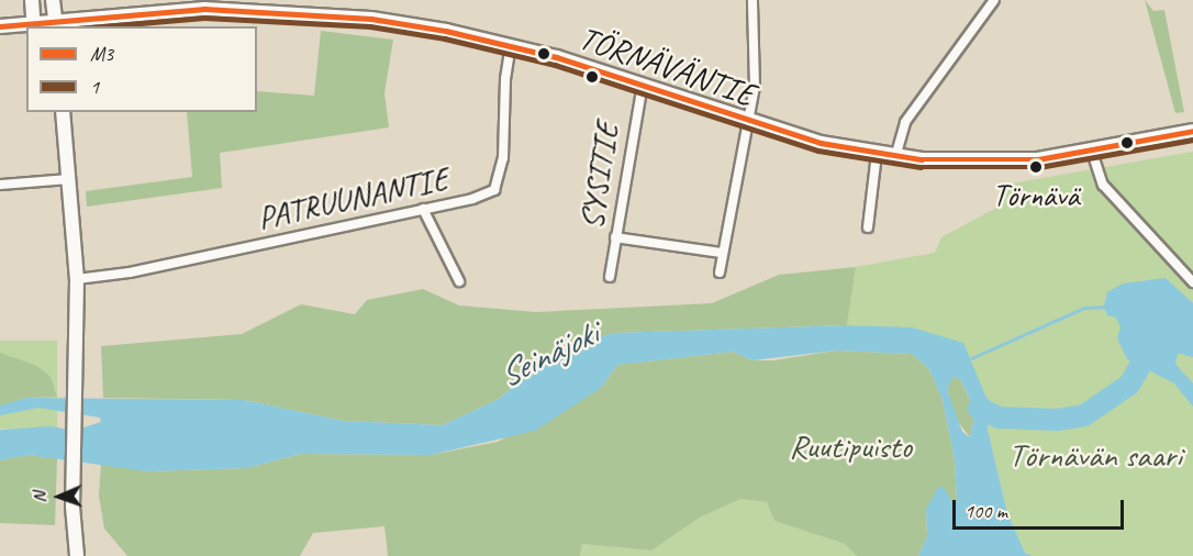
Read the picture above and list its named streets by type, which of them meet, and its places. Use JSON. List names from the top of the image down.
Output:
{
  "streets": {
    "main road": ["TÖRNÄVÄNTIE"],
    "street": ["SYSITIE", "PATRUUNANTIE"]
  },
  "crossings": [
    ["TÖRNÄVÄNTIE", "SYSITIE"],
    ["TÖRNÄVÄNTIE", "PATRUUNANTIE"]
  ],
  "water": ["Seinäjoki"],
  "parks": ["Ruutipuisto", "Törnävän saari"],
  "places": ["Törnävä"],
  "lines": ["transit line M3", "transit line 1"],
  "legend": ["M3", "1"],
  "scale_bar": "100 m",
  "north": "left"
}
